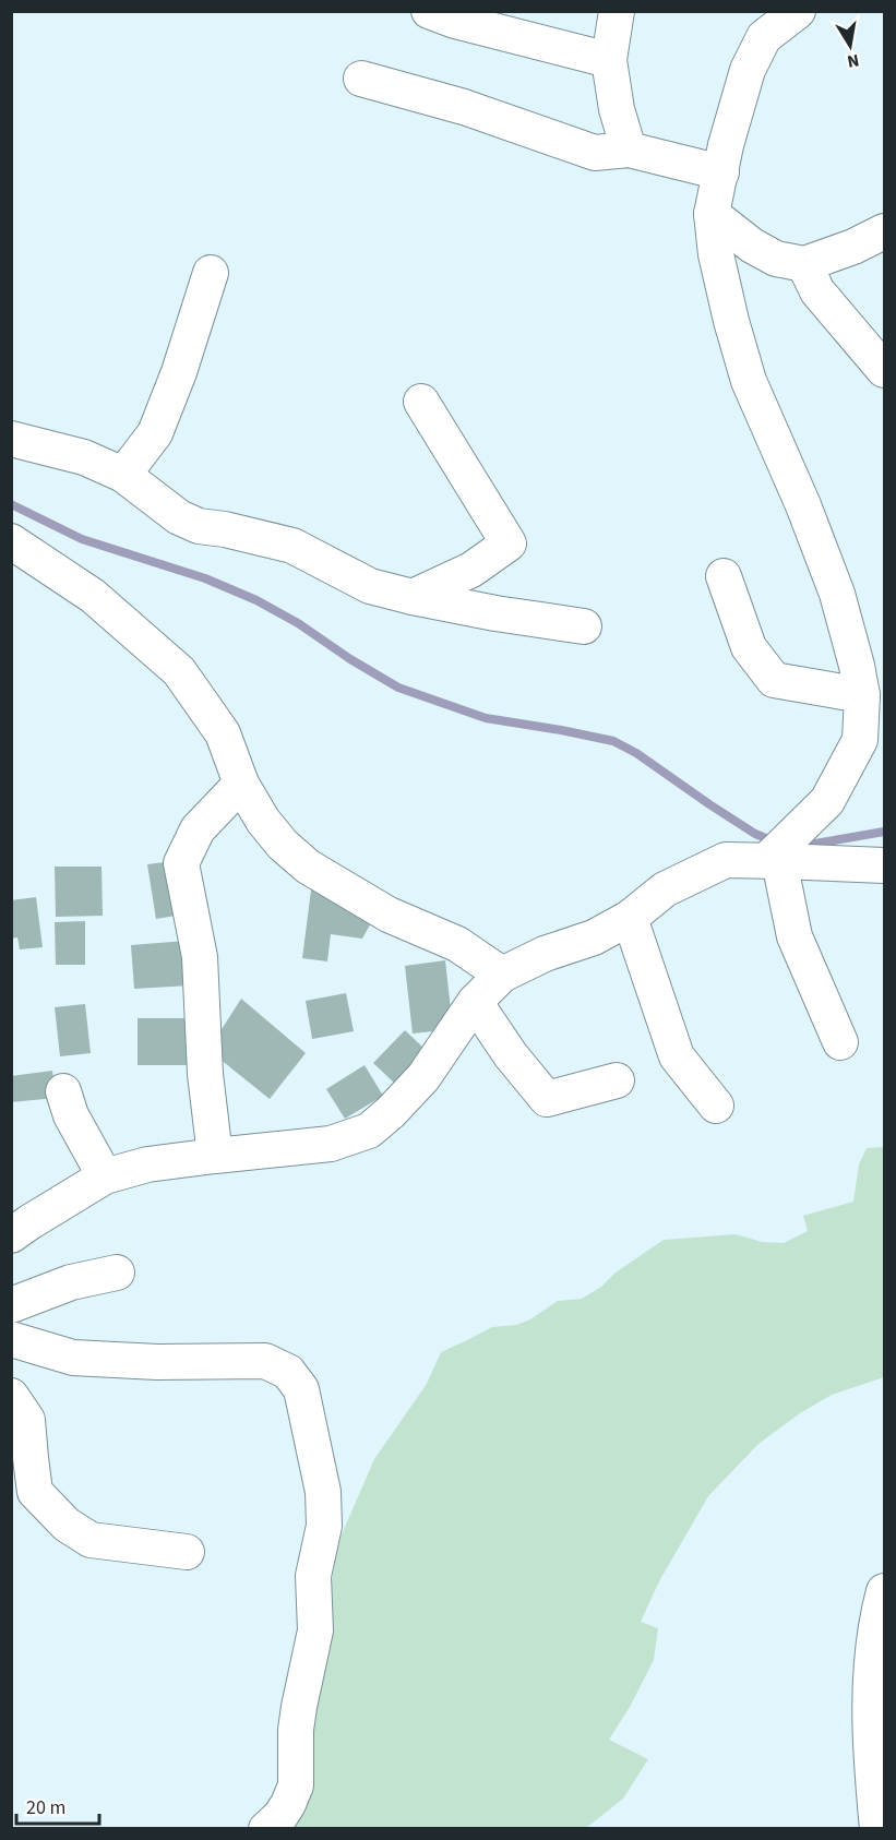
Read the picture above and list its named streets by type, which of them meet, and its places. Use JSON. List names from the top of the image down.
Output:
{
  "scale_bar": "20 m",
  "north": "bottom"
}
